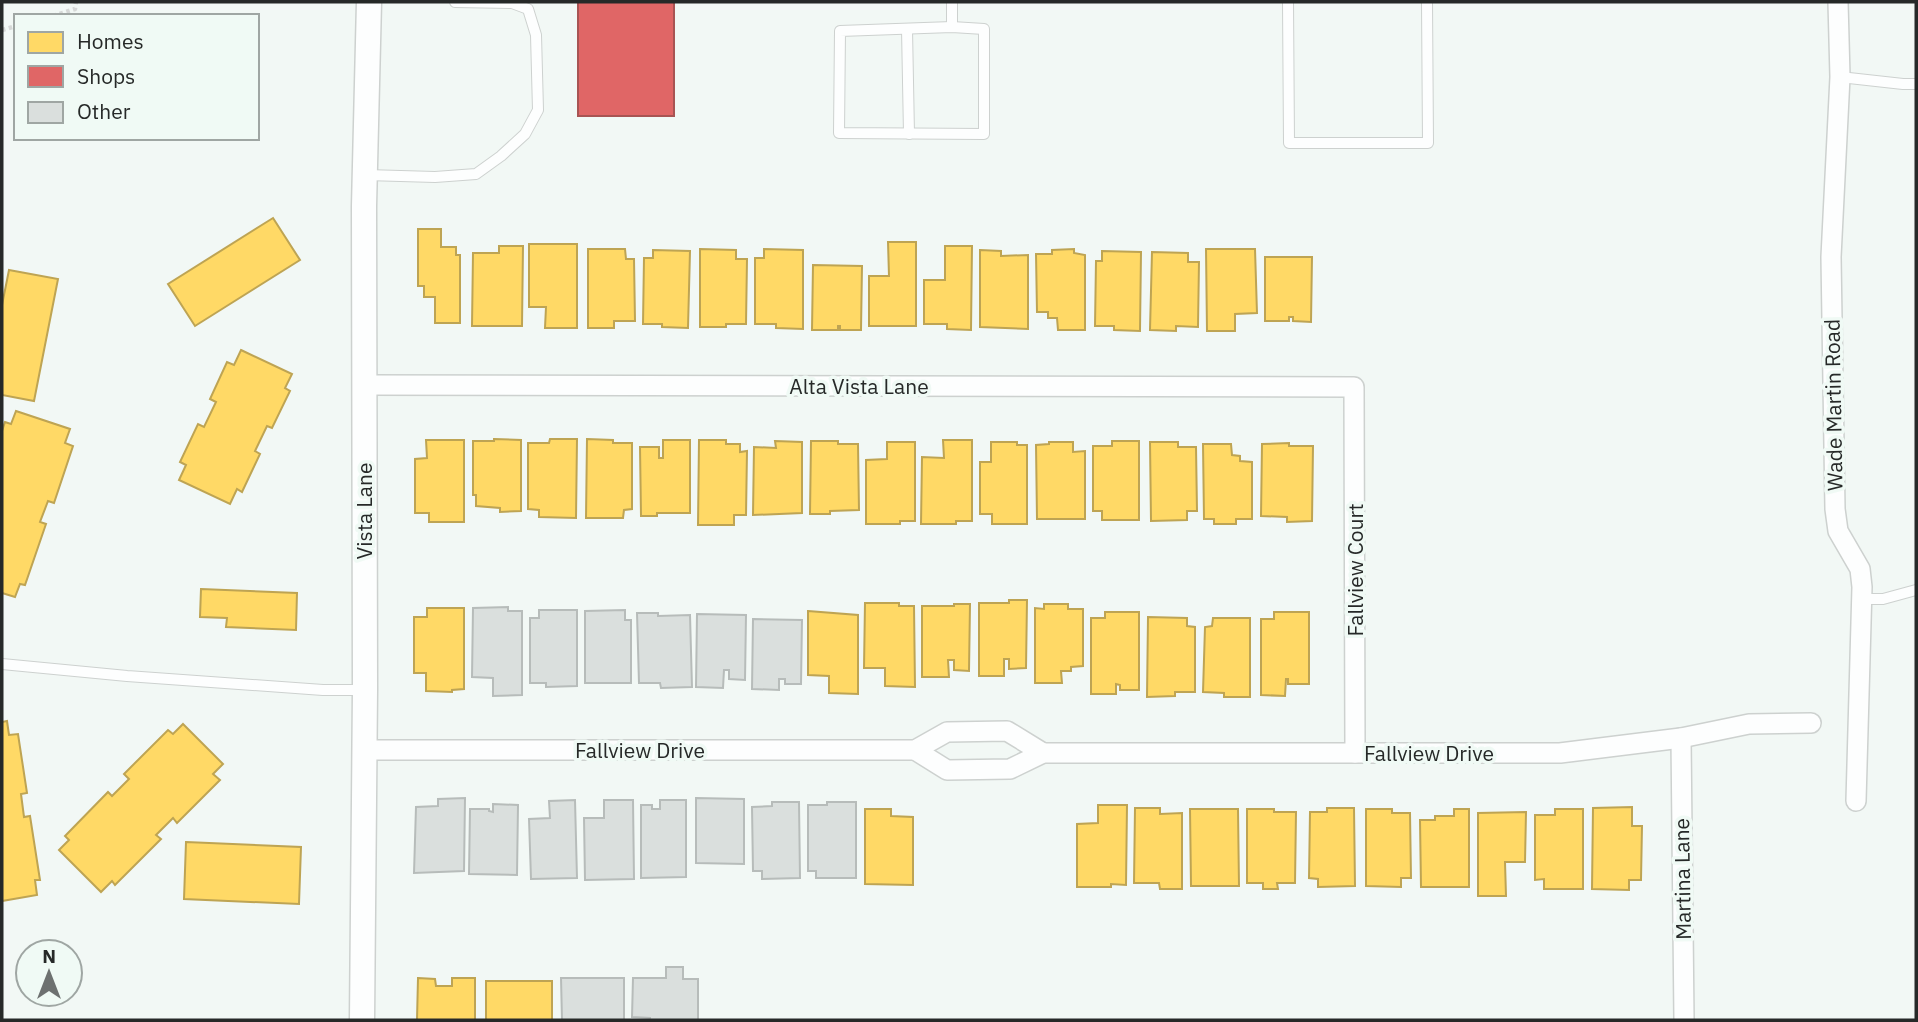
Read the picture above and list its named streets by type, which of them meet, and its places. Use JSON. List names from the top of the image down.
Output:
{
  "streets": {
    "street": [
      "Alta Vista Lane",
      "Wade Martin Road",
      "Vista Lane",
      "Fallview Court",
      "Fallview Drive",
      "Martina Lane"
    ]
  },
  "crossings": [
    ["Alta Vista Lane", "Vista Lane"],
    ["Alta Vista Lane", "Fallview Court"],
    ["Vista Lane", "Fallview Drive"],
    ["Fallview Court", "Fallview Drive"],
    ["Fallview Drive", "Martina Lane"]
  ],
  "legend": ["Homes", "Shops", "Other"],
  "north": "top"
}
